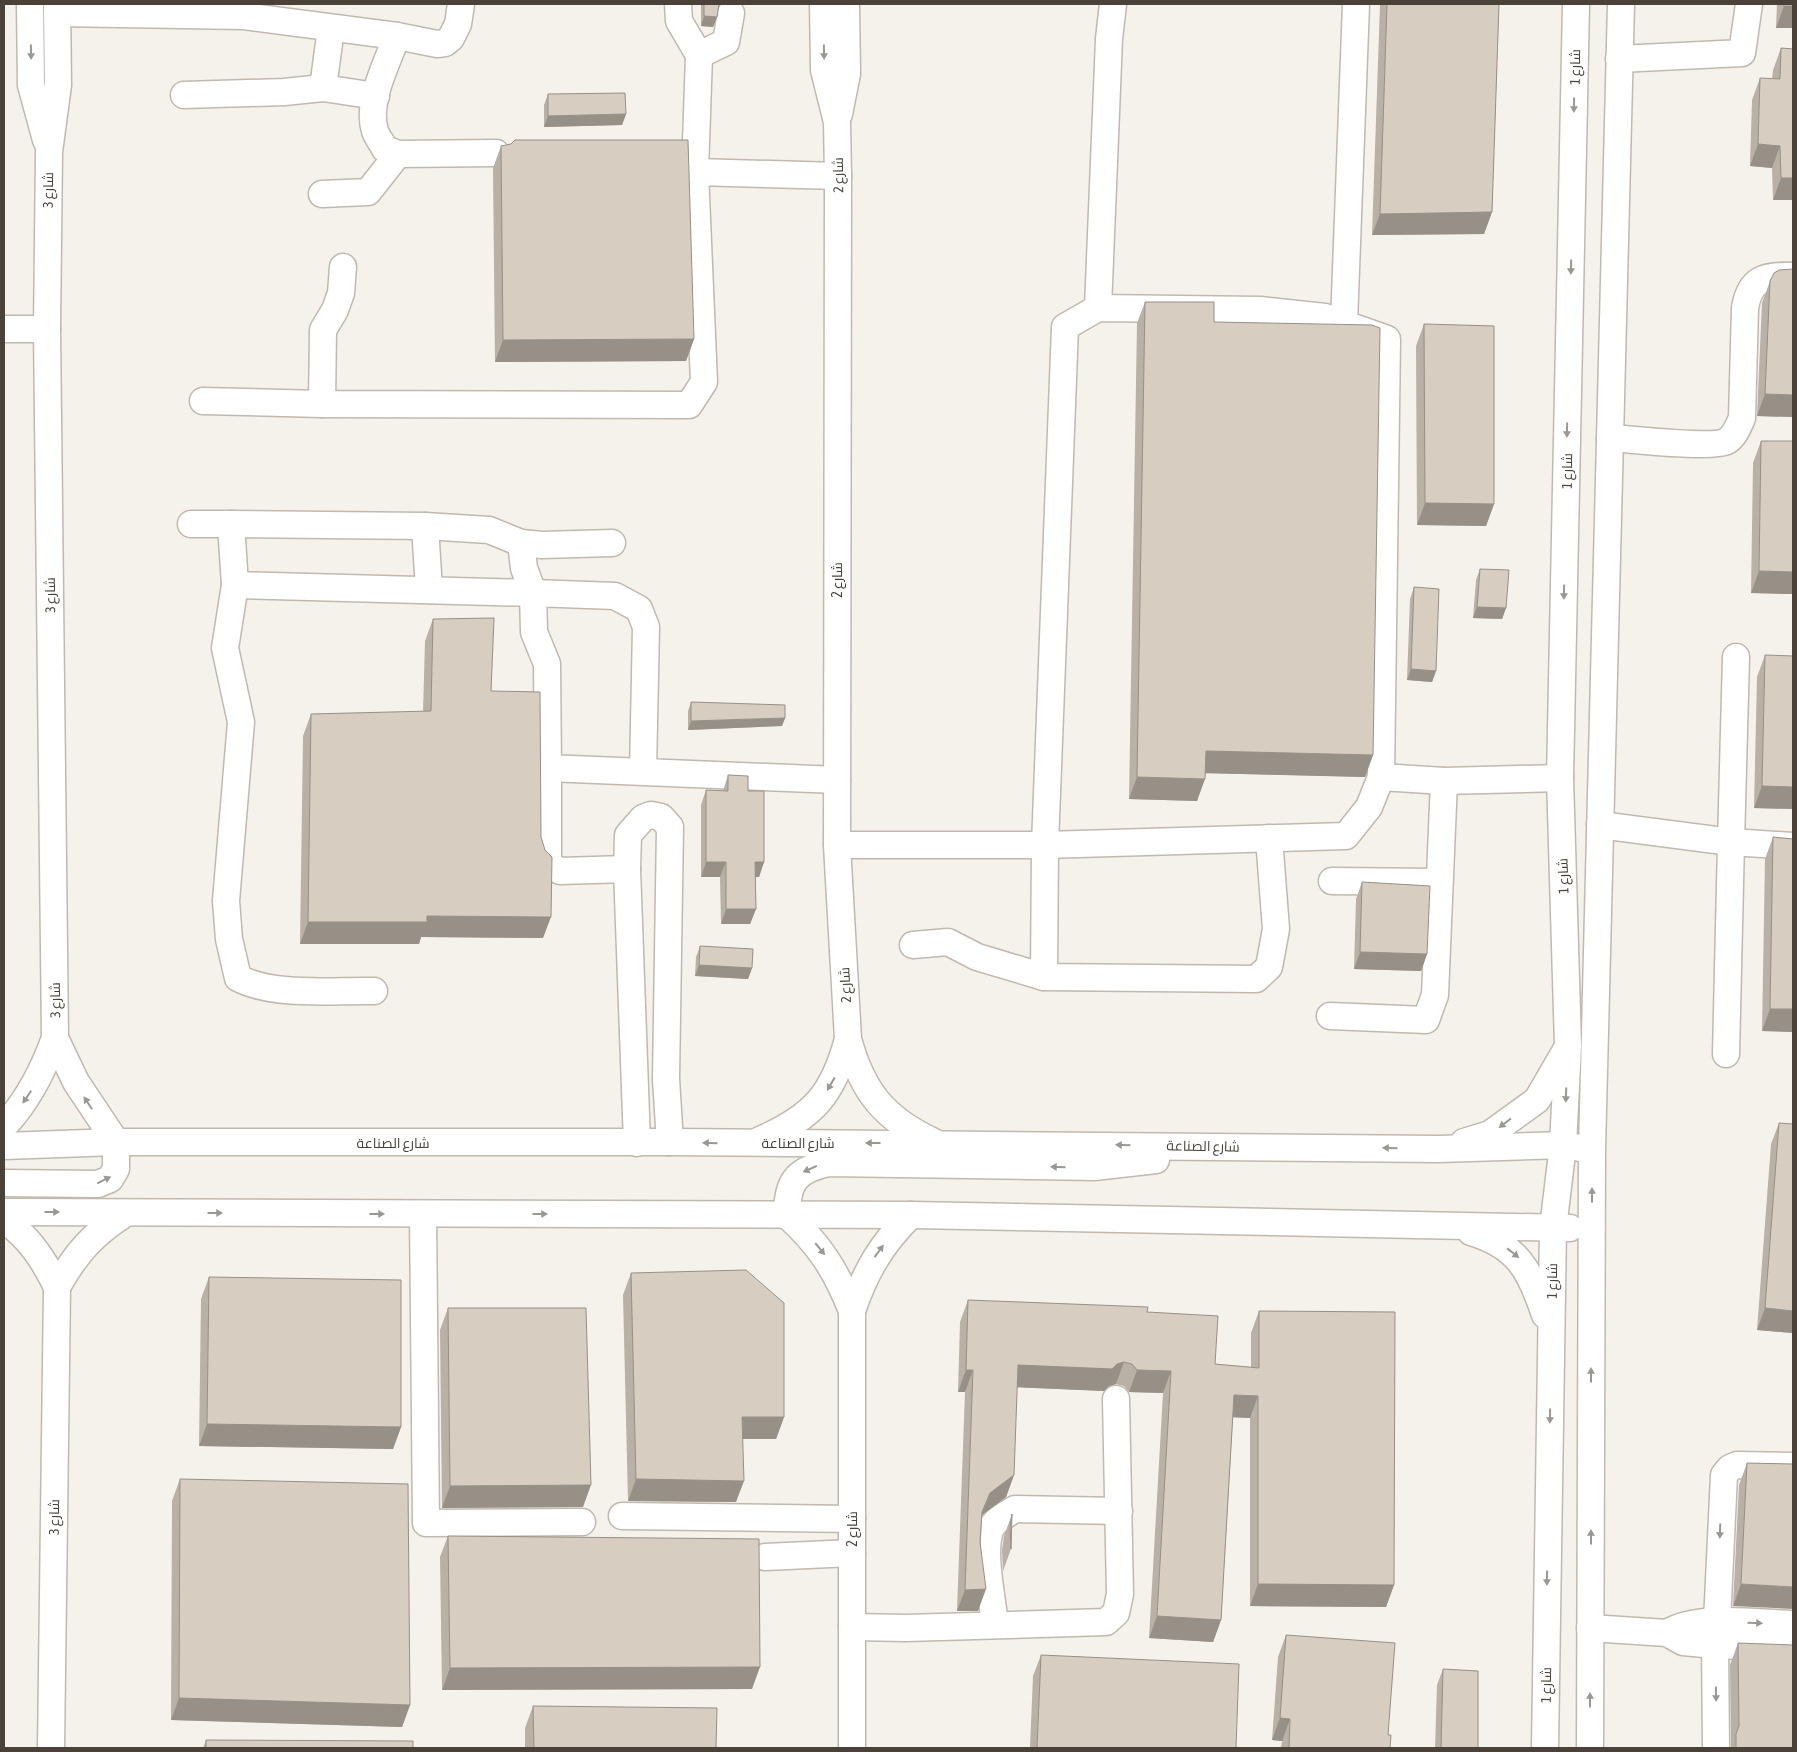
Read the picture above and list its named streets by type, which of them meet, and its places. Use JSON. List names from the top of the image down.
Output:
{
  "streets": {
    "street": [
      "شارع 1",
      "شارع 2",
      "شارع 3",
      "شارع الصناعة"
    ]
  },
  "crossings": [
    ["شارع 1", "شارع الصناعة"],
    ["شارع 2", "شارع الصناعة"],
    ["شارع 3", "شارع الصناعة"]
  ]
}
